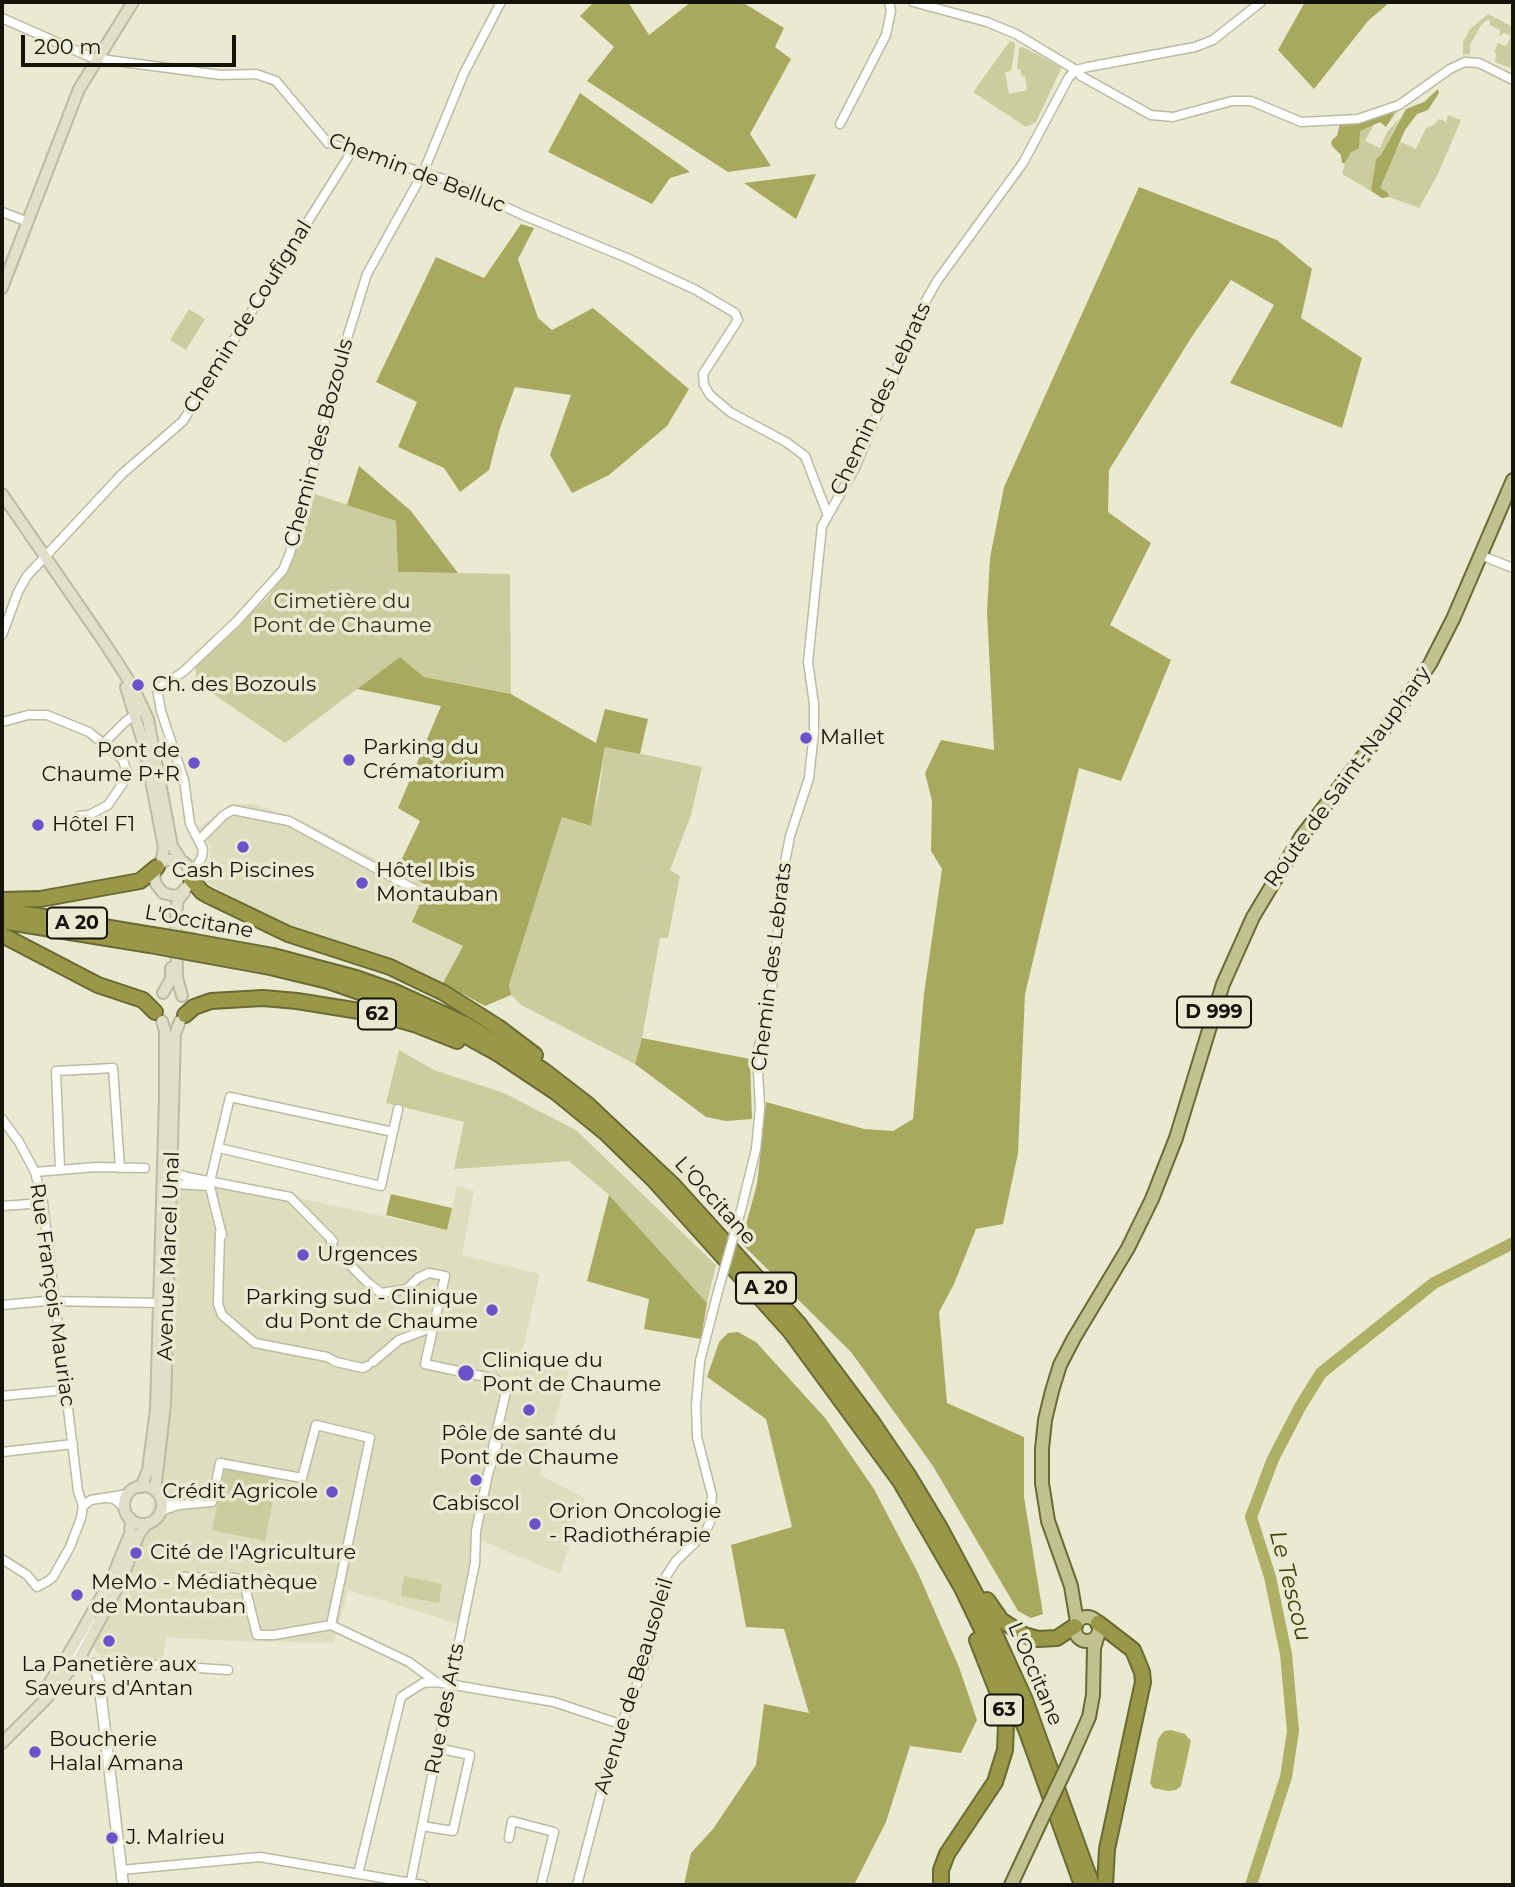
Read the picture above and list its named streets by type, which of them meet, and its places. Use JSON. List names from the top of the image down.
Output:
{
  "streets": {
    "highway": [
      "L'Occitane",
      "A 20",
      "62",
      "63"
    ],
    "main road": ["Route de Saint-Nauphary", "D 999", "Avenue Marcel Unal"],
    "street": [
      "Chemin de Belluc",
      "Chemin de Coufignal",
      "Chemin des Lebrats",
      "Chemin des Bozouls",
      "Rue François Mauriac",
      "Avenue de Beausoleil",
      "Rue des Arts"
    ]
  },
  "crossings": [
    ["Chemin de Belluc", "Chemin de Coufignal"],
    ["Chemin de Belluc", "Chemin des Lebrats"],
    ["Chemin de Belluc", "Chemin des Bozouls"],
    ["Chemin des Lebrats", "Avenue de Beausoleil"],
    ["L'Occitane", "62"],
    ["L'Occitane", "63"],
    ["62", "Avenue Marcel Unal"]
  ],
  "water": ["Le Tescou"],
  "parks": ["Cimetière du Pont de Chaume"],
  "places": [
    "Ch. des Bozouls",
    "Mallet",
    "Parking du Crématorium",
    "Pont de Chaume P+R",
    "Hôtel F1",
    "Cash Piscines",
    "Hôtel Ibis Montauban",
    "Urgences",
    "Parking sud - Clinique du Pont de Chaume",
    "Clinique du Pont de Chaume",
    "Pôle de santé du Pont de Chaume",
    "Cabiscol",
    "Crédit Agricole",
    "Orion Oncologie - Radiothérapie",
    "Cité de l'Agriculture",
    "MeMo - Médiathèque de Montauban",
    "La Panetière aux Saveurs d'Antan",
    "Boucherie Halal Amana",
    "J. Malrieu"
  ],
  "scale_bar": "200 m"
}
